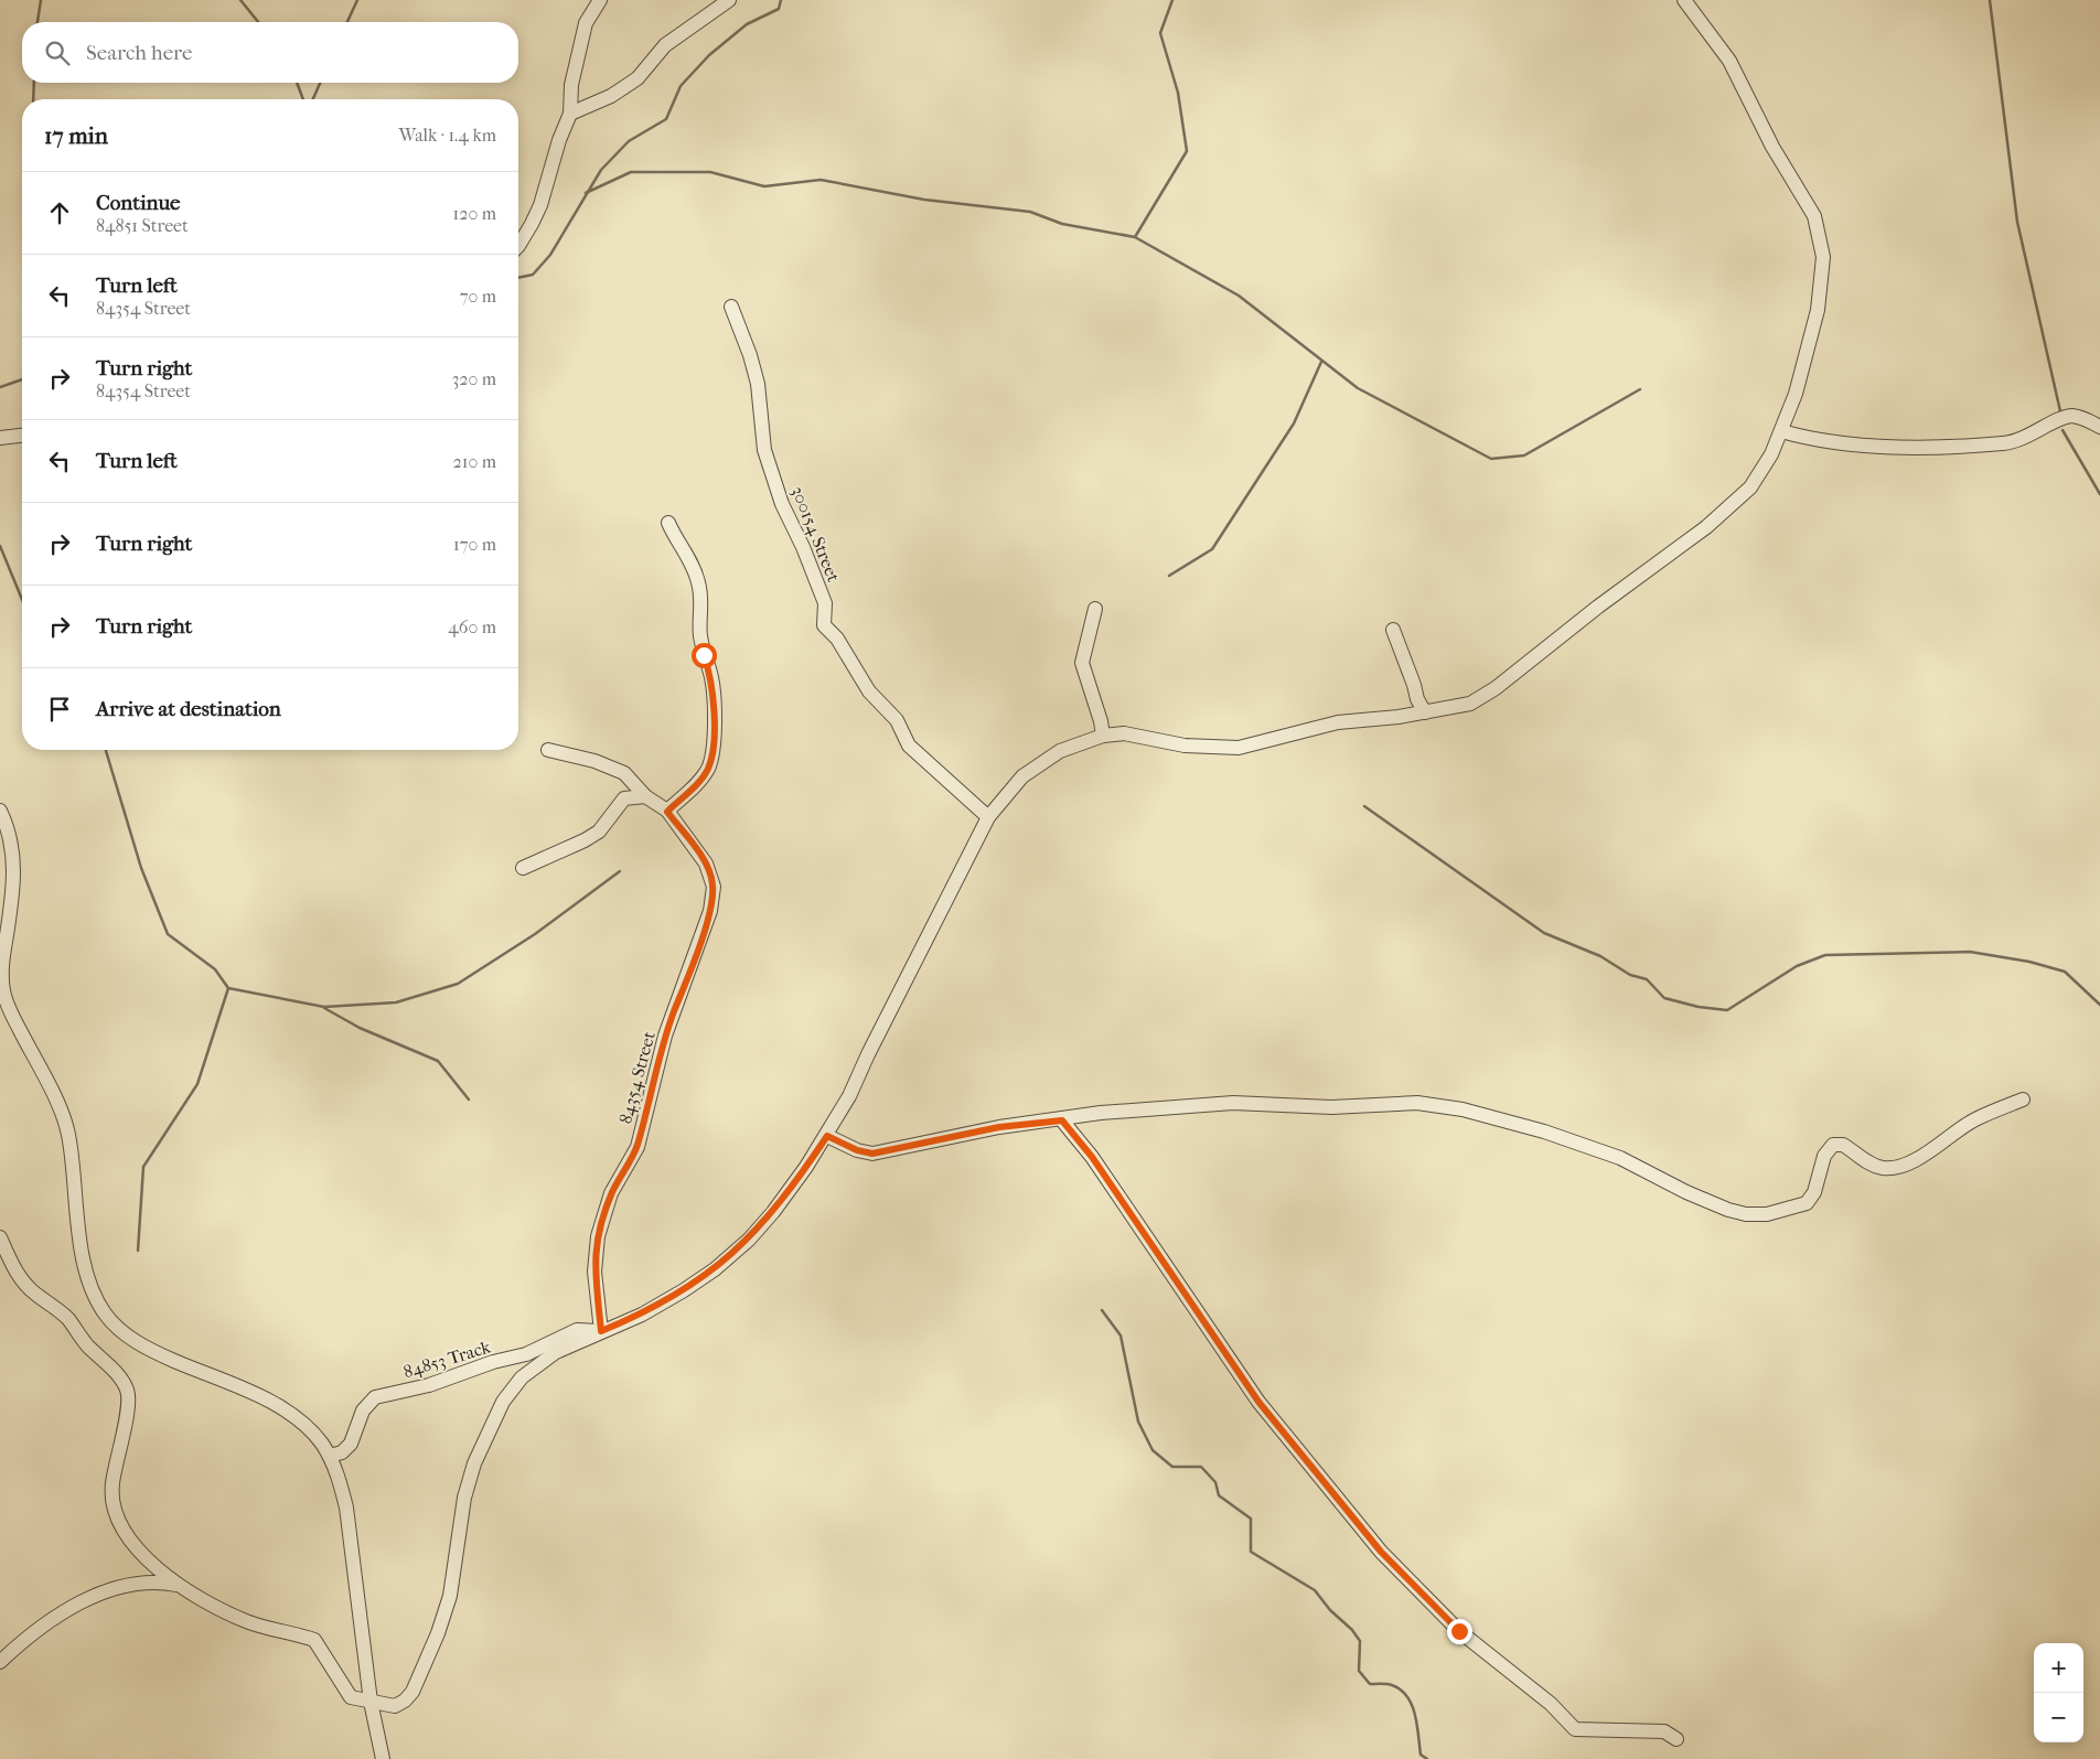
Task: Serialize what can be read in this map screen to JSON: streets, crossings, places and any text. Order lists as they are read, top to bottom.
{
  "streets": {
    "street": ["300154 Street", "84354 Street", "84853 Track"]
  },
  "crossings": [
    ["84354 Street", "84853 Track"]
  ],
  "page": {
    "search": "Search here",
    "heading": ["17 min", "Walk · 1.4 km"],
    "list": [
      ["Continue", "84851 Street", "120 m"],
      ["Turn left", "84354 Street", "70 m"],
      ["Turn right", "84354 Street", "320 m"],
      ["Turn left", "210 m"],
      ["Turn right", "170 m"],
      ["Turn right", "460 m"],
      "Arrive at destination"
    ],
    "map_buttons": ["+", "−"]
  }
}
